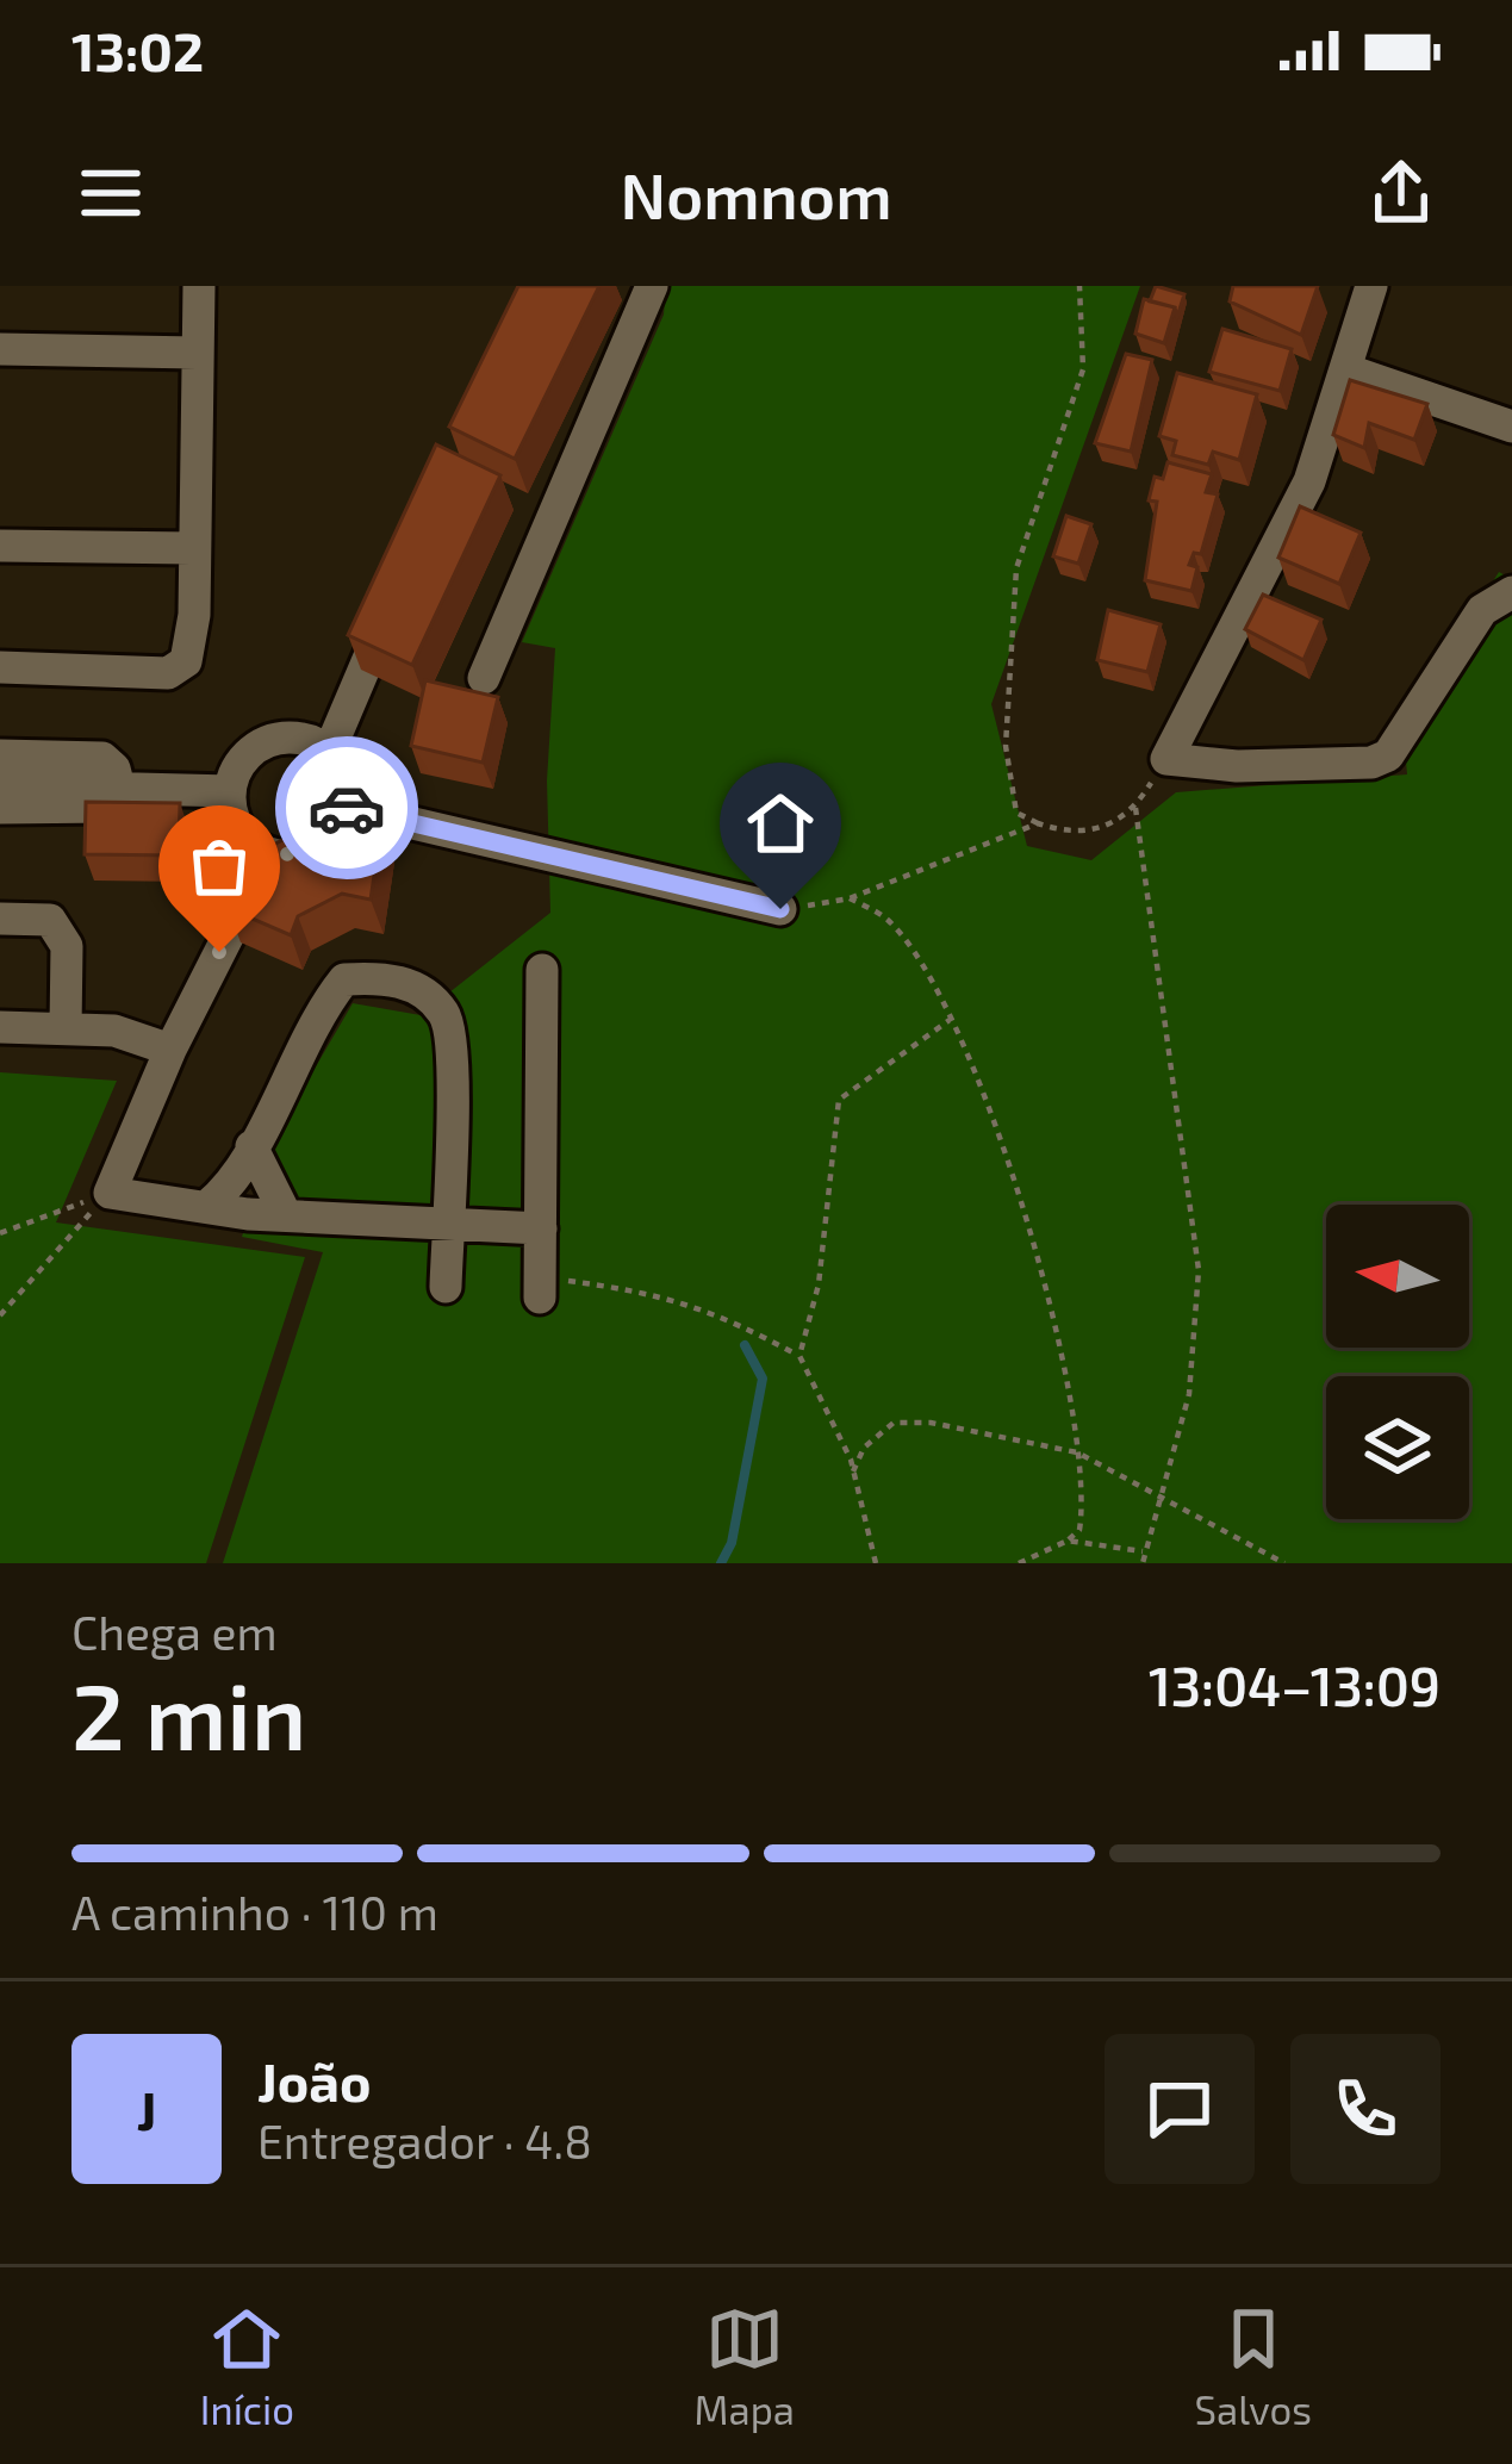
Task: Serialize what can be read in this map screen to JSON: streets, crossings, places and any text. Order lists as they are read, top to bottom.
{
  "north": "left",
  "page": {
    "status": "13:02",
    "header": "Nomnom",
    "heading": ["2 min", "Chega em", "13:04–13:09"],
    "panel": ["João", "Entregador · 4.8"],
    "bar": "A caminho · 110 m",
    "round": "J",
    "tabs": ["Início", "Mapa", "Salvos"]
  }
}
